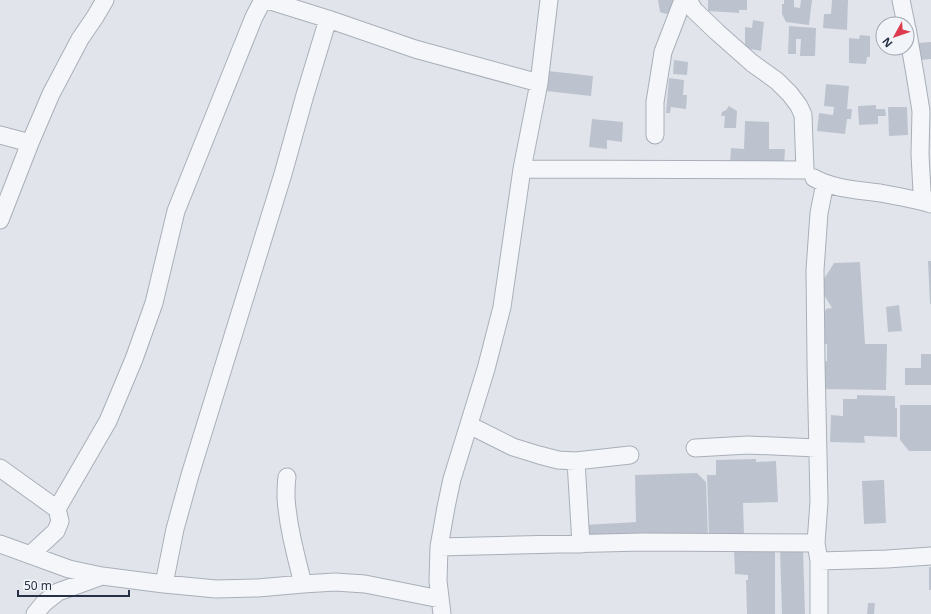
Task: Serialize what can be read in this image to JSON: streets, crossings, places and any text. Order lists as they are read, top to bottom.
{
  "scale_bar": "50 m",
  "north": "bottom left"
}
